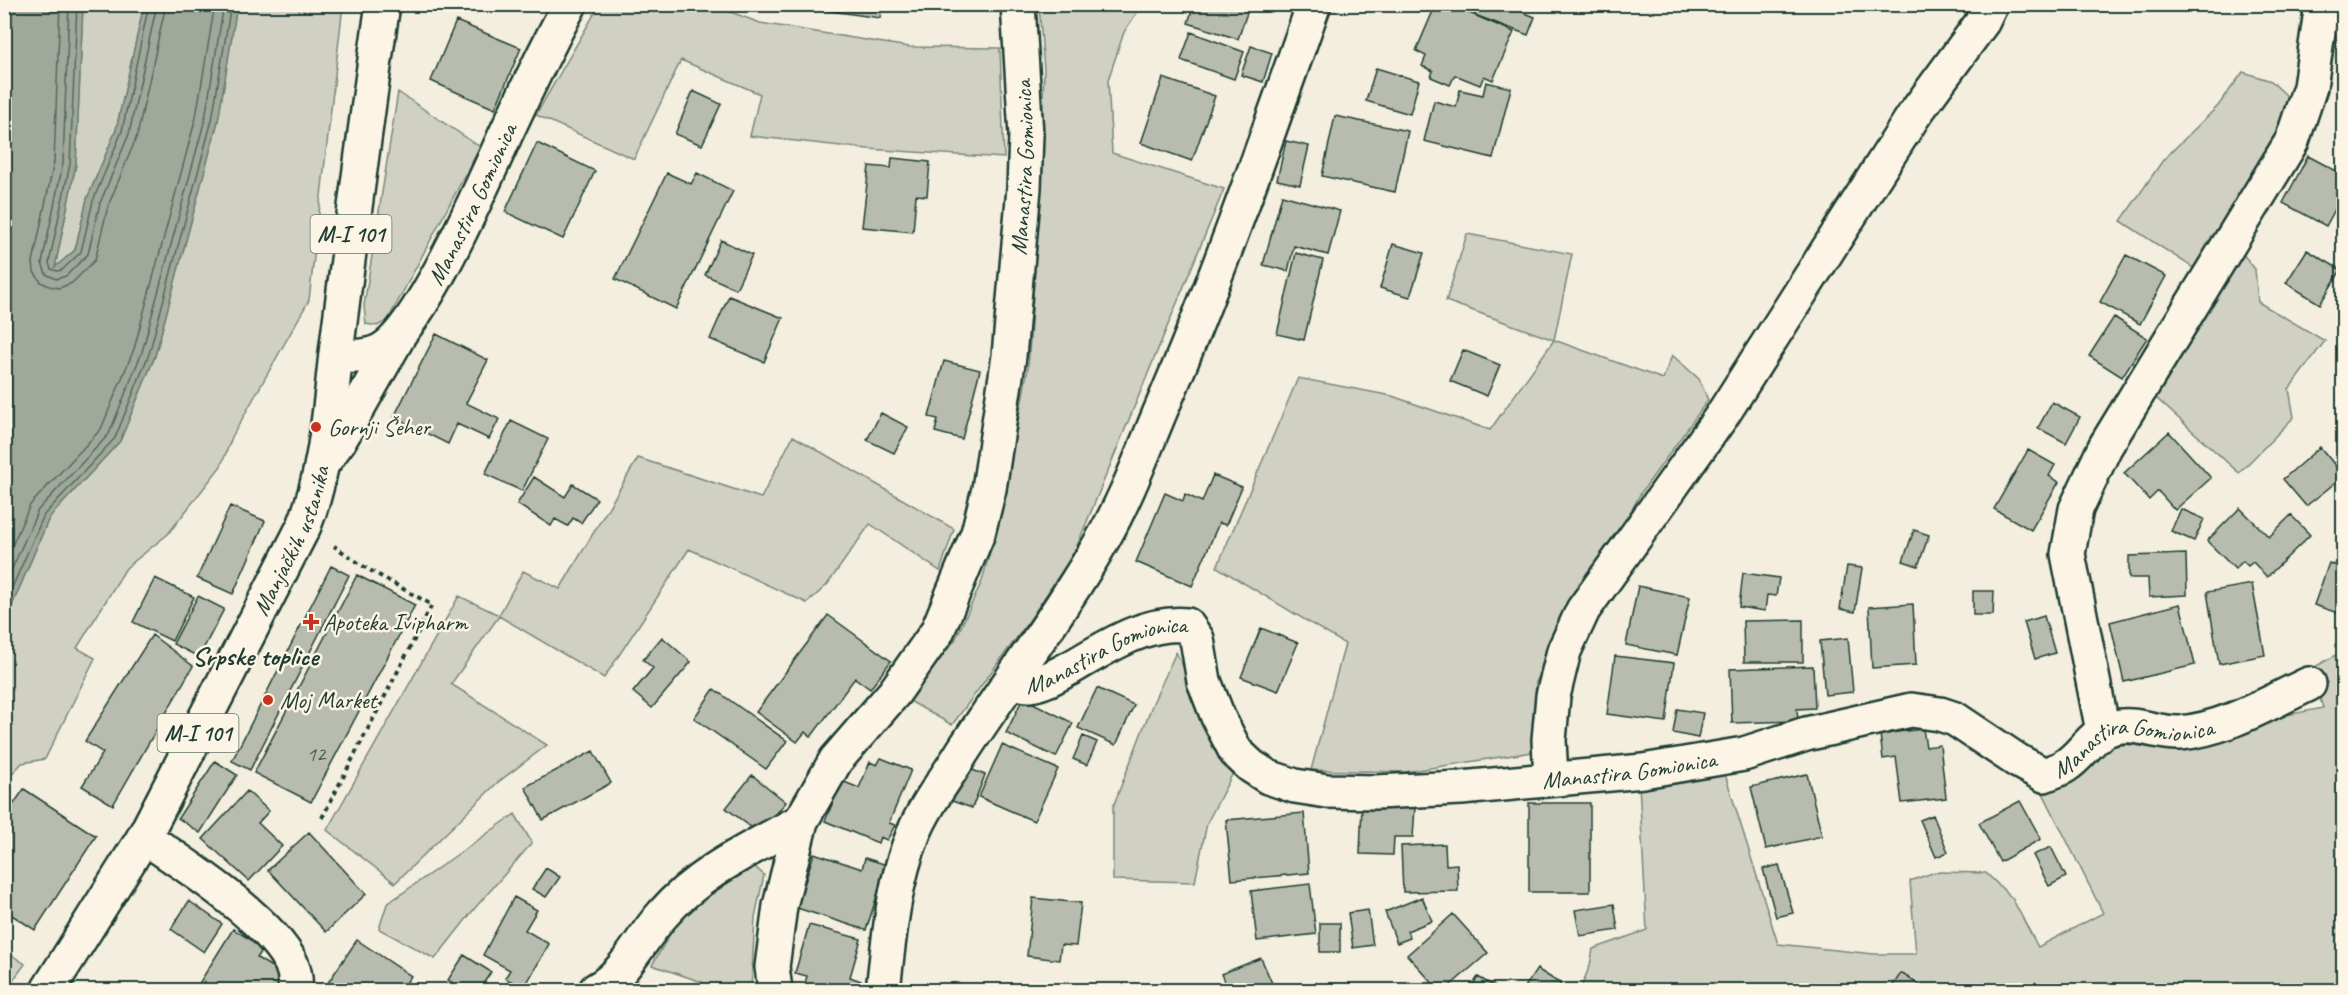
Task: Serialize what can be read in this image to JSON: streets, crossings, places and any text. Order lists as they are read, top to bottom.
{
  "streets": {
    "street": ["Manastira Gomionica", "M-I 101", "Manjačkih ustanika"]
  },
  "crossings": [
    ["Manastira Gomionica", "Manjačkih ustanika"]
  ],
  "districts": ["Srpske toplice"],
  "places": {
    "other": ["Gornji Šeher", "Moj Market"],
    "health": ["Apoteka Ivipharm"]
  },
  "house_numbers": ["12"]
}
